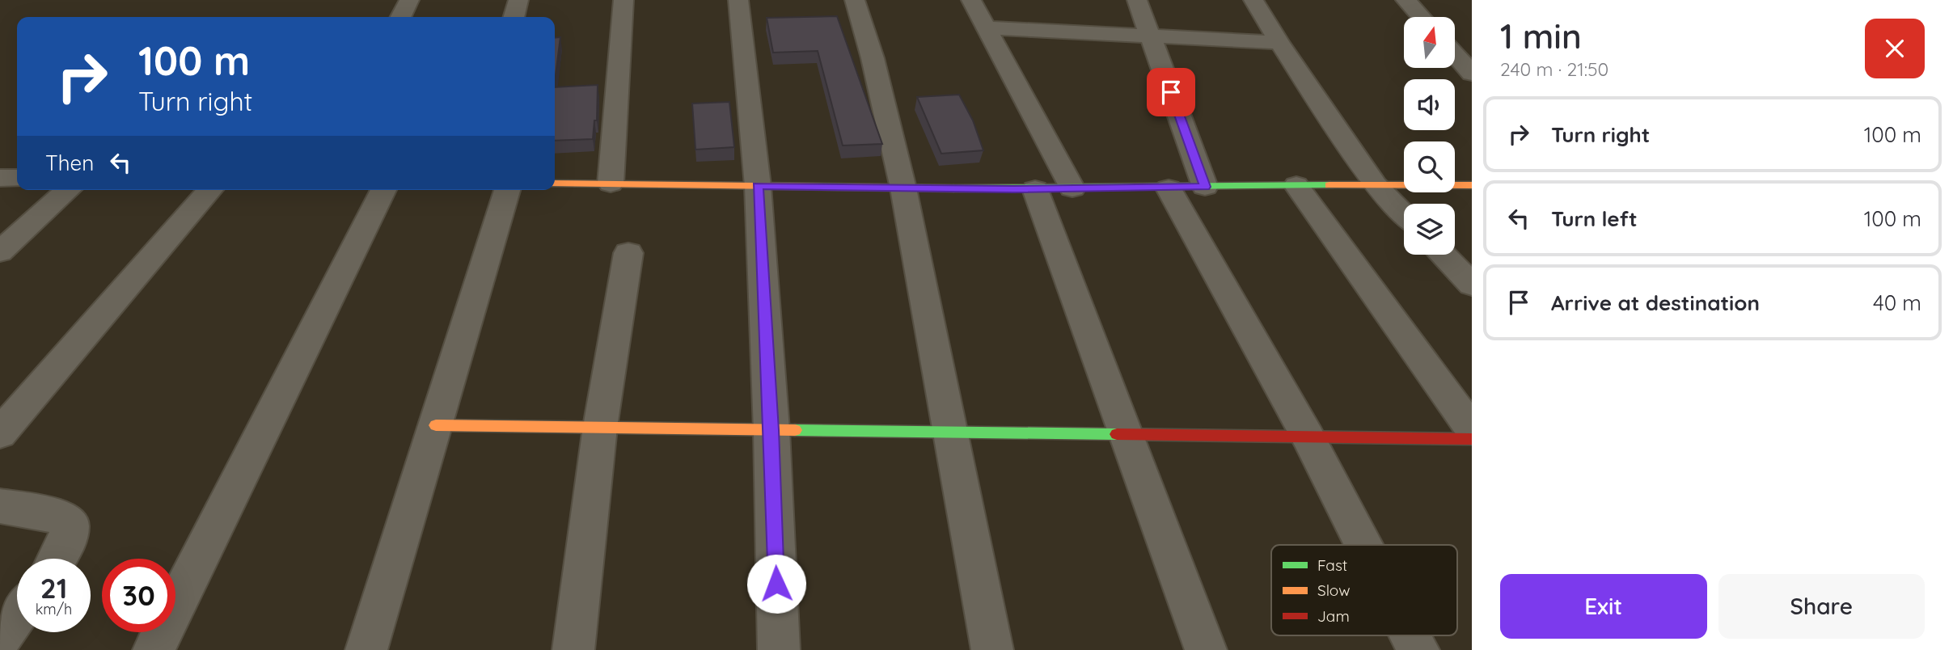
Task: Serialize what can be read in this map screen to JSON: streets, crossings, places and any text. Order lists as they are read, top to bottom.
{
  "legend": ["Fast", "Slow", "Jam"],
  "north": "top",
  "page": {
    "heading": ["1 min", "240 m · 21:50"],
    "turn": ["100 m", "Turn right"],
    "list": [
      {
        "name": "Turn right",
        "value": "100 m"
      },
      {
        "name": "Turn left",
        "value": "100 m"
      },
      {
        "name": "Arrive at destination",
        "value": "40 m"
      }
    ],
    "then": "Then",
    "speed": "21 km/h",
    "limit": "30",
    "buttons": ["Exit", "Share"]
  }
}
